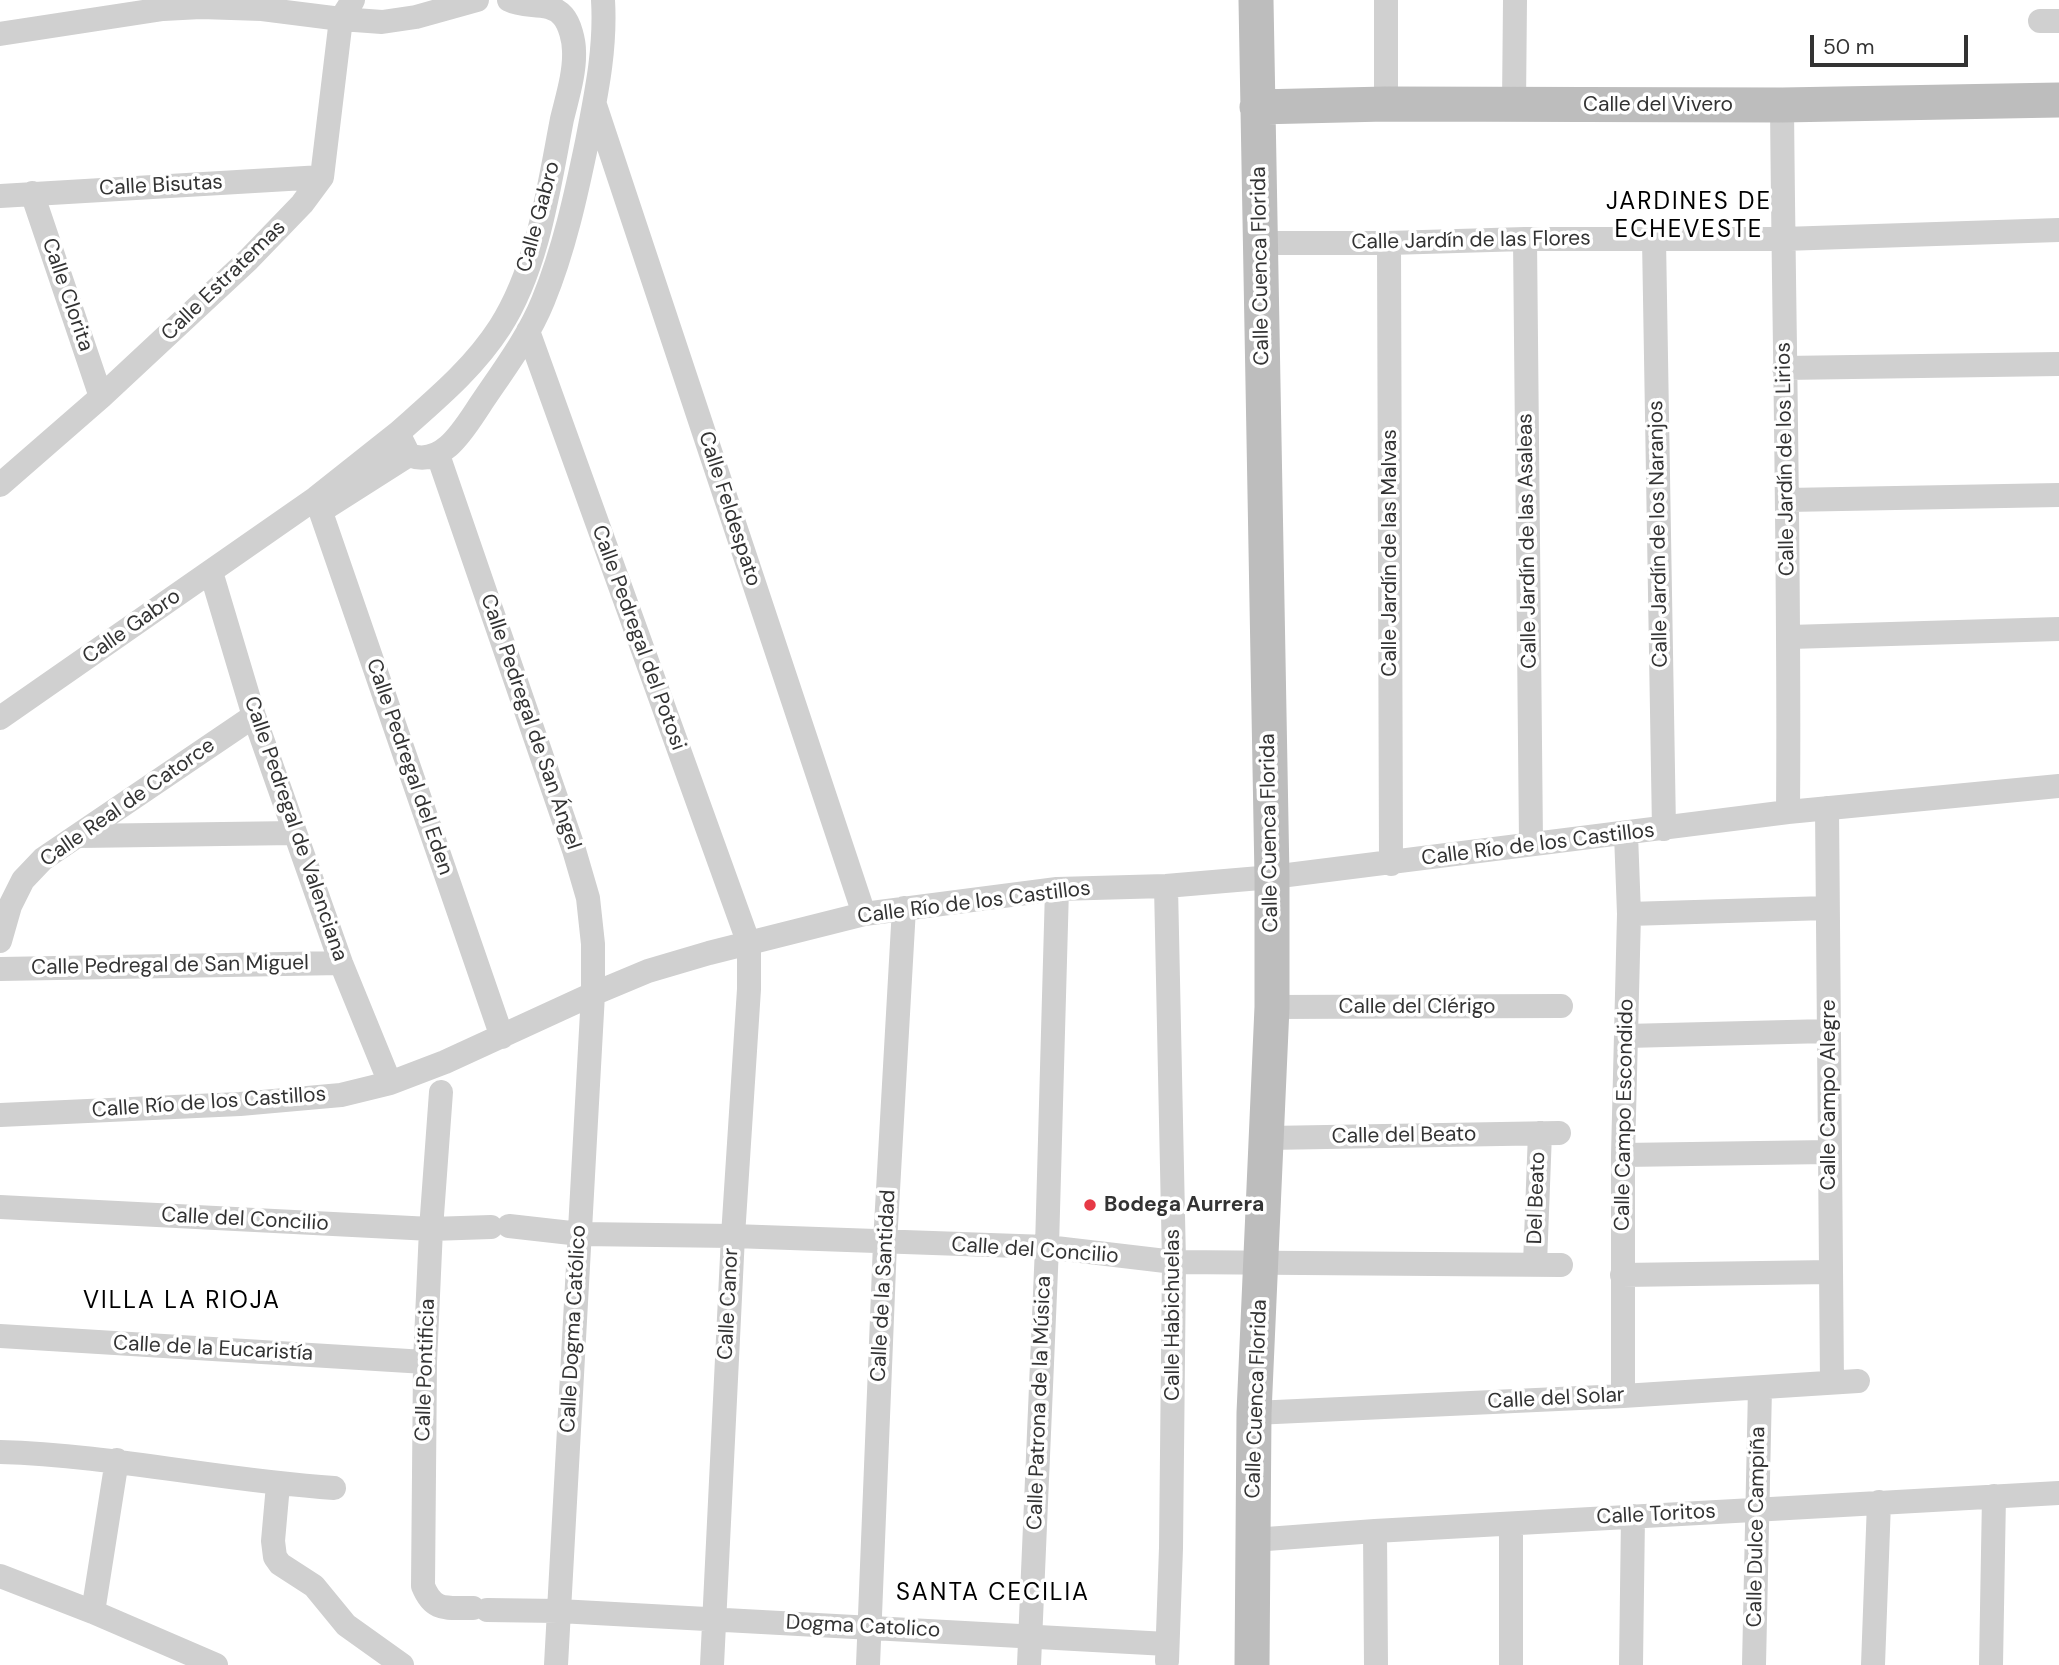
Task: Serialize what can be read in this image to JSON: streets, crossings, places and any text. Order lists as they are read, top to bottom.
{
  "streets": {
    "street": [
      "Calle del Vivero",
      "Calle Bisutas",
      "Calle Gabro",
      "Calle Jardín de las Flores",
      "Calle Cuenca Florida",
      "Calle Estratemas",
      "Calle Clorita",
      "Calle Jardín de los Lirios",
      "Calle Feldespato",
      "Calle Jardín de los Naranjos",
      "Calle Jardín de las Asaleas",
      "Calle Jardín de las Malvas",
      "Calle Pedregal del Potosi",
      "Calle Pedregal de San Ángel",
      "Calle Pedregal del Eden",
      "Calle Real de Catorce",
      "Calle Pedregal de Valenciana",
      "Calle Río de los Castillos",
      "Calle Pedregal de San Miguel",
      "Calle del Clérigo",
      "Calle Campo Alegre",
      "Calle Campo Escondido",
      "Calle del Beato",
      "Del Beato",
      "Calle del Concilio",
      "Calle de la Santidad",
      "Calle Canor",
      "Calle Habichuelas",
      "Calle Dogma Católico",
      "Calle de la Eucaristía",
      "Calle Pontificia",
      "Calle del Solar",
      "Calle Patrona de la Música",
      "Calle Toritos",
      "Calle Dulce Campiña",
      "Dogma Catolico"
    ]
  },
  "crossings": [
    ["Calle del Vivero", "Calle Cuenca Florida"],
    ["Calle del Vivero", "Calle Jardín de los Lirios"],
    ["Calle Bisutas", "Calle Estratemas"],
    ["Calle Bisutas", "Calle Clorita"],
    ["Calle Gabro", "Calle Feldespato"],
    ["Calle Gabro", "Calle Pedregal del Potosi"],
    ["Calle Gabro", "Calle Pedregal de San Ángel"],
    ["Calle Gabro", "Calle Pedregal del Eden"],
    ["Calle Gabro", "Calle Pedregal de Valenciana"],
    ["Calle Jardín de las Flores", "Calle Cuenca Florida"],
    ["Calle Jardín de las Flores", "Calle Jardín de los Lirios"],
    ["Calle Jardín de las Flores", "Calle Jardín de los Naranjos"],
    ["Calle Jardín de las Flores", "Calle Jardín de las Asaleas"],
    ["Calle Jardín de las Flores", "Calle Jardín de las Malvas"],
    ["Calle Cuenca Florida", "Calle Río de los Castillos"],
    ["Calle Cuenca Florida", "Calle del Clérigo"],
    ["Calle Cuenca Florida", "Calle del Beato"],
    ["Calle Cuenca Florida", "Calle del Concilio"],
    ["Calle Cuenca Florida", "Calle del Solar"],
    ["Calle Cuenca Florida", "Calle Toritos"],
    ["Calle Estratemas", "Calle Clorita"],
    ["Calle Jardín de los Lirios", "Calle Río de los Castillos"],
    ["Calle Feldespato", "Calle Río de los Castillos"],
    ["Calle Jardín de los Naranjos", "Calle Río de los Castillos"],
    ["Calle Jardín de las Asaleas", "Calle Río de los Castillos"],
    ["Calle Jardín de las Malvas", "Calle Río de los Castillos"],
    ["Calle Pedregal del Potosi", "Calle Río de los Castillos"],
    ["Calle Pedregal del Potosi", "Calle Canor"],
    ["Calle Pedregal de San Ángel", "Calle Río de los Castillos"],
    ["Calle Pedregal de San Ángel", "Calle Dogma Católico"],
    ["Calle Pedregal del Eden", "Calle Río de los Castillos"],
    ["Calle Real de Catorce", "Calle Pedregal de Valenciana"],
    ["Calle Pedregal de Valenciana", "Calle Río de los Castillos"],
    ["Calle Pedregal de Valenciana", "Calle Pedregal de San Miguel"],
    ["Calle Río de los Castillos", "Calle Campo Alegre"],
    ["Calle Río de los Castillos", "Calle Campo Escondido"],
    ["Calle Río de los Castillos", "Calle de la Santidad"],
    ["Calle Río de los Castillos", "Calle Canor"],
    ["Calle Río de los Castillos", "Calle Habichuelas"],
    ["Calle Río de los Castillos", "Calle Dogma Católico"],
    ["Calle Río de los Castillos", "Calle Patrona de la Música"],
    ["Calle Campo Alegre", "Calle del Solar"],
    ["Calle Campo Escondido", "Calle del Solar"],
    ["Calle del Beato", "Del Beato"],
    ["Del Beato", "Calle del Concilio"],
    ["Calle del Concilio", "Calle de la Santidad"],
    ["Calle del Concilio", "Calle Canor"],
    ["Calle del Concilio", "Calle Habichuelas"],
    ["Calle del Concilio", "Calle Dogma Católico"],
    ["Calle del Concilio", "Calle Pontificia"],
    ["Calle del Concilio", "Calle Patrona de la Música"],
    ["Calle de la Santidad", "Dogma Catolico"],
    ["Calle Canor", "Dogma Catolico"],
    ["Calle Habichuelas", "Dogma Catolico"],
    ["Calle Dogma Católico", "Calle Pontificia"],
    ["Calle Dogma Católico", "Dogma Catolico"],
    ["Calle de la Eucaristía", "Calle Pontificia"],
    ["Calle Pontificia", "Dogma Catolico"],
    ["Calle del Solar", "Calle Dulce Campiña"],
    ["Calle Patrona de la Música", "Dogma Catolico"],
    ["Calle Toritos", "Calle Dulce Campiña"]
  ],
  "districts": ["JARDINES DE ECHEVESTE", "VILLA LA RIOJA", "SANTA CECILIA"],
  "places": ["Bodega Aurrera"],
  "scale_bar": "50 m"
}
